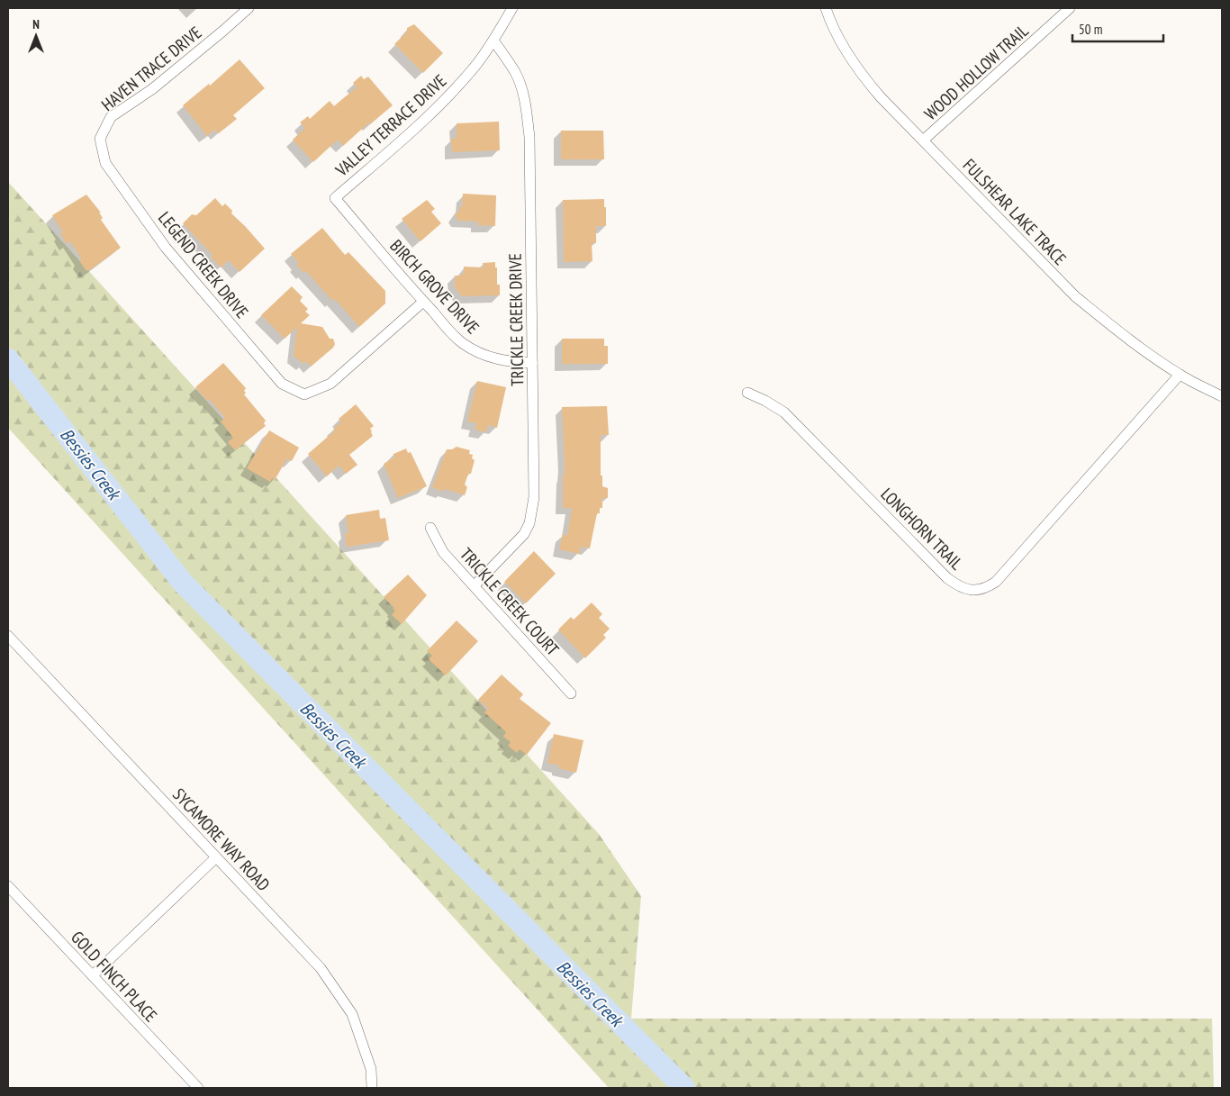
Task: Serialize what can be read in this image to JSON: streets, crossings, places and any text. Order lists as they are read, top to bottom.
{
  "streets": {
    "street": [
      "HAVEN TRACE DRIVE",
      "WOOD HOLLOW TRAIL",
      "VALLEY TERRACE DRIVE",
      "FULSHEAR LAKE TRACE",
      "LEGEND CREEK DRIVE",
      "BIRCH GROVE DRIVE",
      "TRICKLE CREEK DRIVE",
      "LONGHORN TRAIL",
      "TRICKLE CREEK COURT",
      "SYCAMORE WAY ROAD",
      "GOLD FINCH PLACE"
    ]
  },
  "crossings": [
    ["HAVEN TRACE DRIVE", "LEGEND CREEK DRIVE"],
    ["WOOD HOLLOW TRAIL", "FULSHEAR LAKE TRACE"],
    ["VALLEY TERRACE DRIVE", "BIRCH GROVE DRIVE"],
    ["VALLEY TERRACE DRIVE", "TRICKLE CREEK DRIVE"],
    ["FULSHEAR LAKE TRACE", "LONGHORN TRAIL"],
    ["LEGEND CREEK DRIVE", "BIRCH GROVE DRIVE"],
    ["BIRCH GROVE DRIVE", "TRICKLE CREEK DRIVE"],
    ["TRICKLE CREEK DRIVE", "TRICKLE CREEK COURT"]
  ],
  "water": ["Bessies Creek"],
  "scale_bar": "50 m",
  "north": "top"
}
